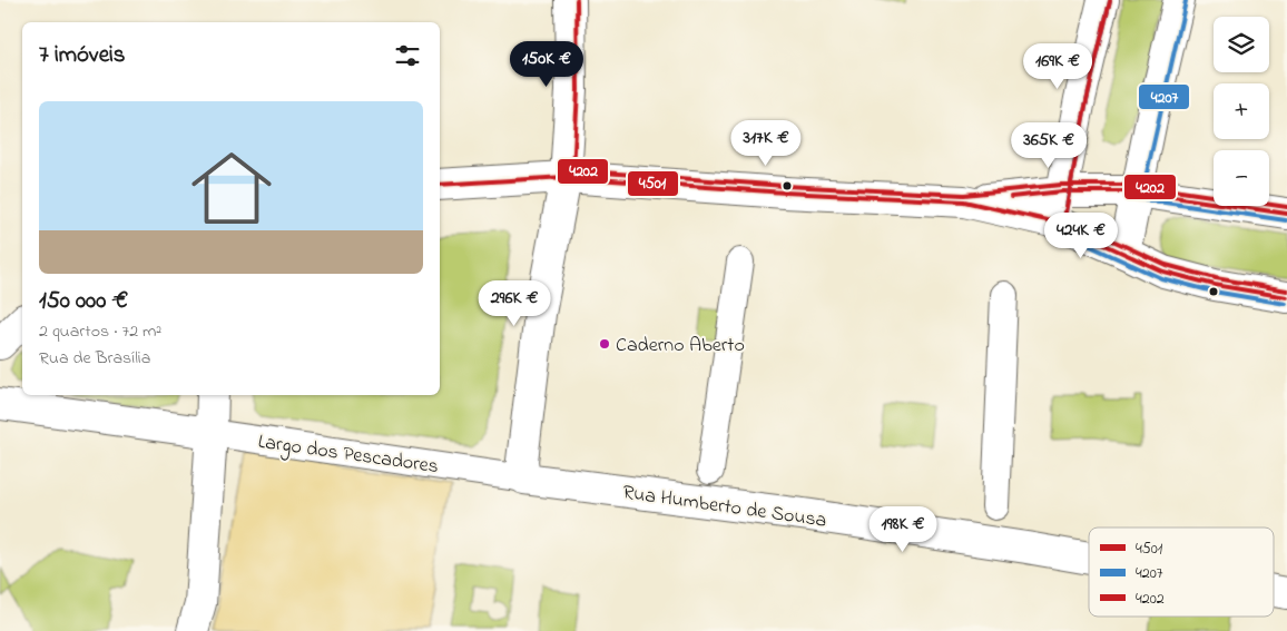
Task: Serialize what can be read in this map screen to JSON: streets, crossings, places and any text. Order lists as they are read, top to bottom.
{
  "streets": {
    "street": ["Largo dos Pescadores", "Rua Humberto de Sousa"]
  },
  "crossings": [
    ["Largo dos Pescadores", "Rua Humberto de Sousa"]
  ],
  "places": ["Caderno Aberto"],
  "lines": ["transit line 4202", "transit line 4207", "transit line 4501"],
  "legend": ["4501", "4207", "4202"],
  "page": {
    "map_buttons": ["+", "−"],
    "heading": "7 imóveis",
    "price": [
      "150K €",
      "169K €",
      "317K €",
      "365K €",
      "424K €",
      "296K €",
      "198K €"
    ],
    "list": [
      {
        "name": "150 000 €",
        "note": "2 quartos · 72 m² · Rua de Brasília"
      }
    ]
  }
}
